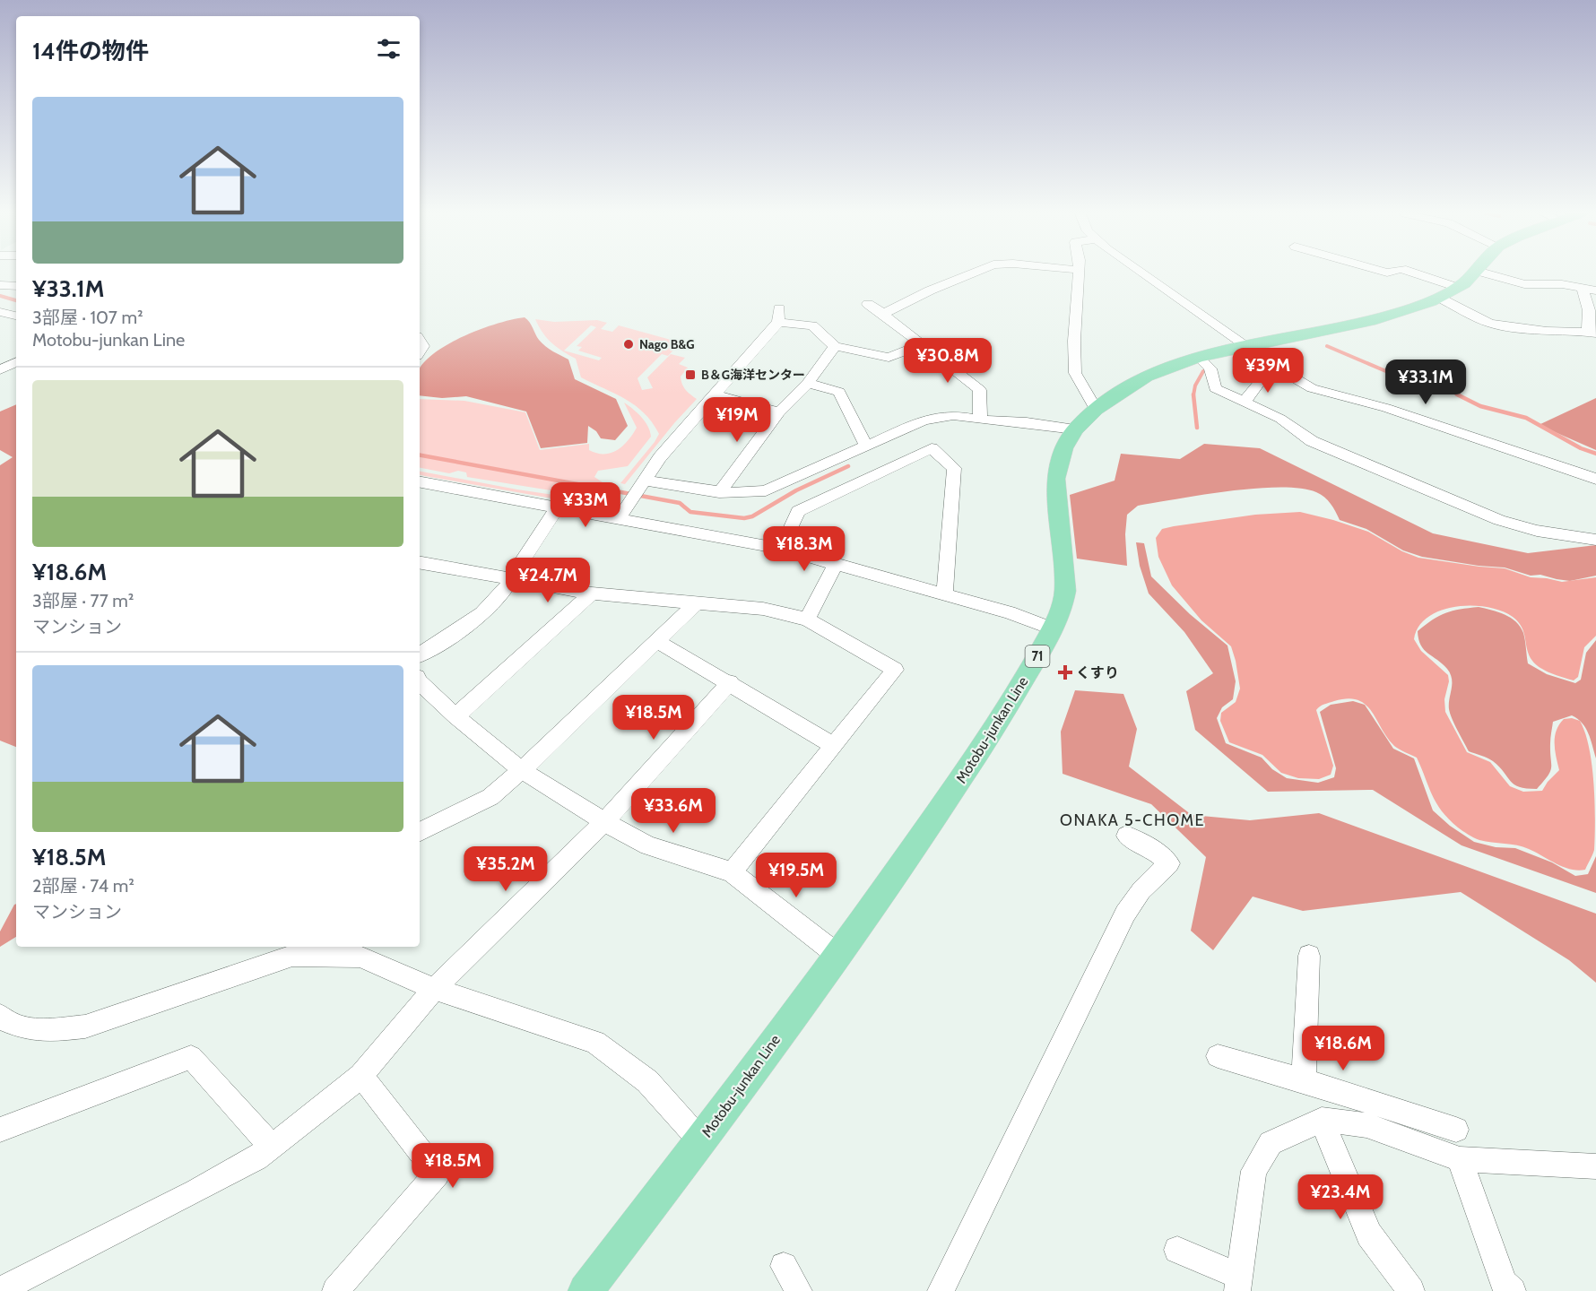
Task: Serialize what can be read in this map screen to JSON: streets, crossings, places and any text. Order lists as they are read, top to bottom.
{
  "streets": {
    "main road": ["71", "Motobu-junkan Line"]
  },
  "districts": ["ONAKA 5-CHOME"],
  "places": {
    "other": ["Nago B&G"],
    "transit": ["B＆G海洋センター"],
    "health": ["くすり"]
  },
  "page": {
    "heading": "14件の物件",
    "list": [
      {
        "name": "¥33.1M",
        "note": "3部屋 · 107 m² · Motobu-junkan Line"
      },
      {
        "name": "¥18.6M",
        "note": "3部屋 · 77 m² · マンション"
      },
      {
        "name": "¥18.5M",
        "note": "2部屋 · 74 m² · マンション"
      }
    ],
    "price": [
      "¥30.8M",
      "¥39M",
      "¥33.1M",
      "¥19M",
      "¥33M",
      "¥18.3M",
      "¥24.7M",
      "¥18.5M",
      "¥33.6M",
      "¥35.2M",
      "¥19.5M",
      "¥18.6M",
      "¥18.5M",
      "¥23.4M"
    ]
  }
}
